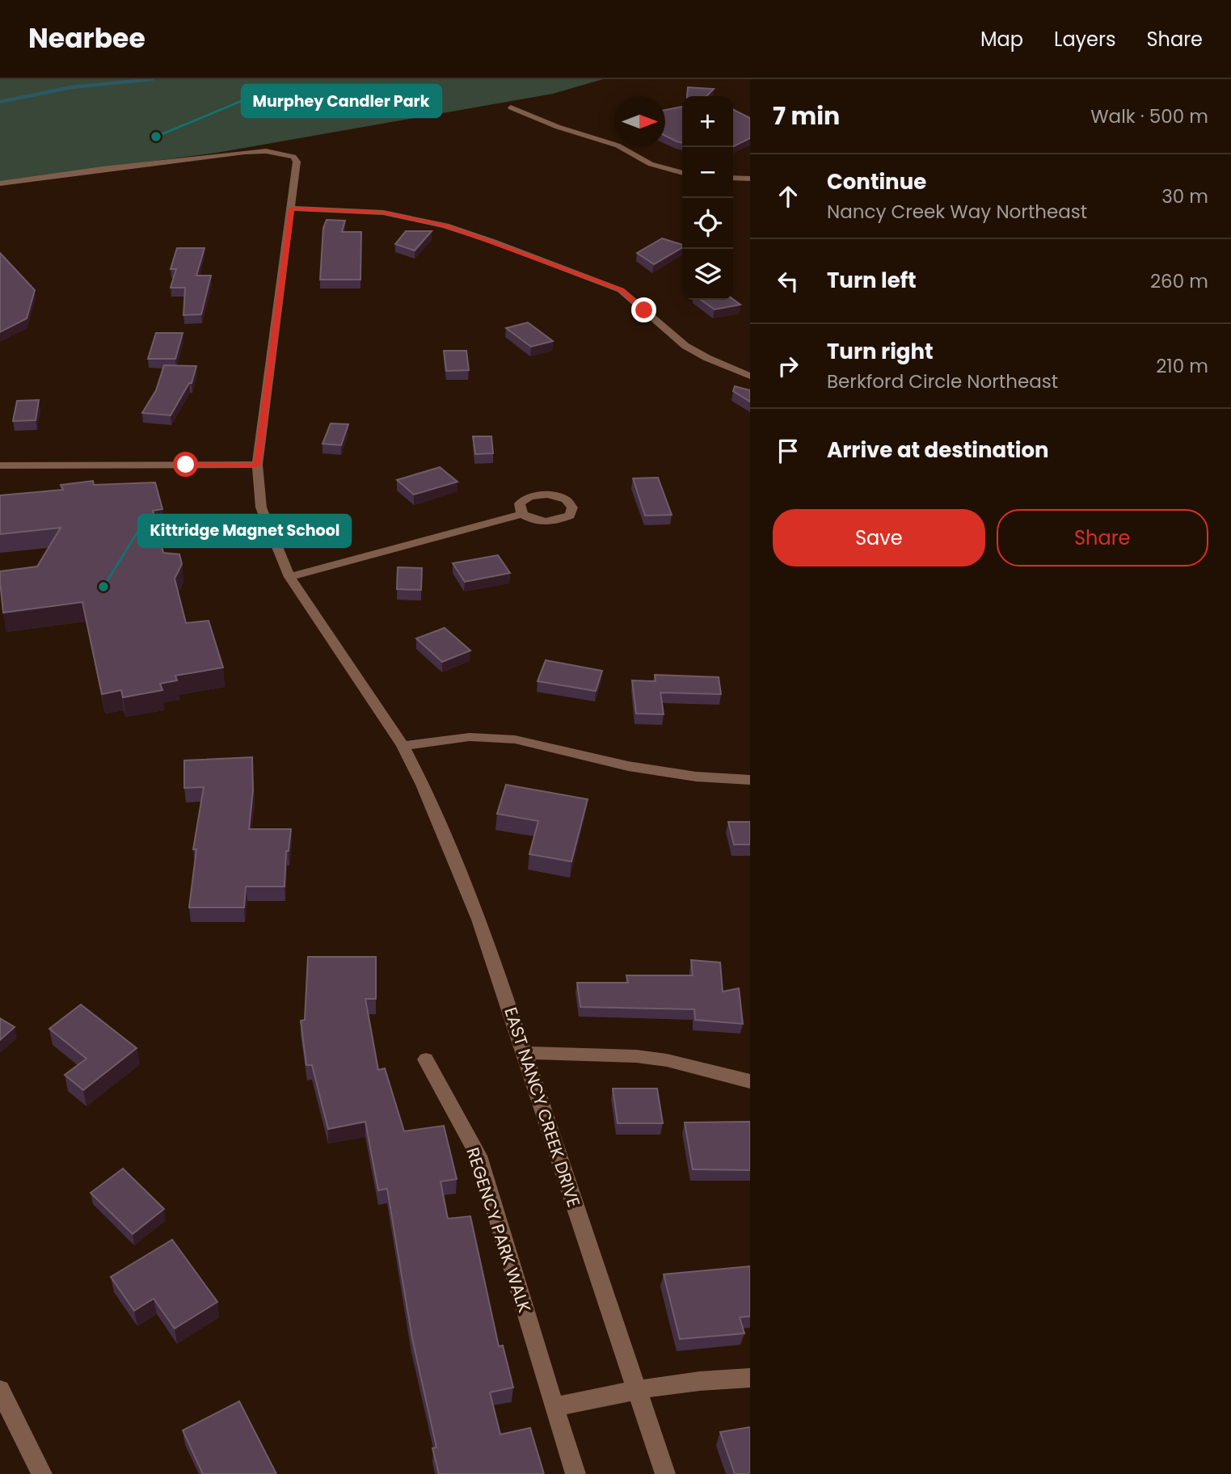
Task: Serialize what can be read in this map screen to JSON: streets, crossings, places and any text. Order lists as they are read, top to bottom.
{
  "streets": {
    "street": ["EAST NANCY CREEK DRIVE", "REGENCY PARK WALK"]
  },
  "places": ["Murphey Candler Park", "Kittridge Magnet School"],
  "north": "right",
  "page": {
    "header": "Nearbee",
    "nav": ["Map", "Layers", "Share"],
    "heading": ["7 min", "Walk · 500 m"],
    "map_buttons": ["+", "−"],
    "list": [
      ["Continue", "Nancy Creek Way Northeast", "30 m"],
      ["Turn left", "260 m"],
      ["Turn right", "Berkford Circle Northeast", "210 m"],
      "Arrive at destination"
    ],
    "buttons": ["Save", "Share"]
  }
}
